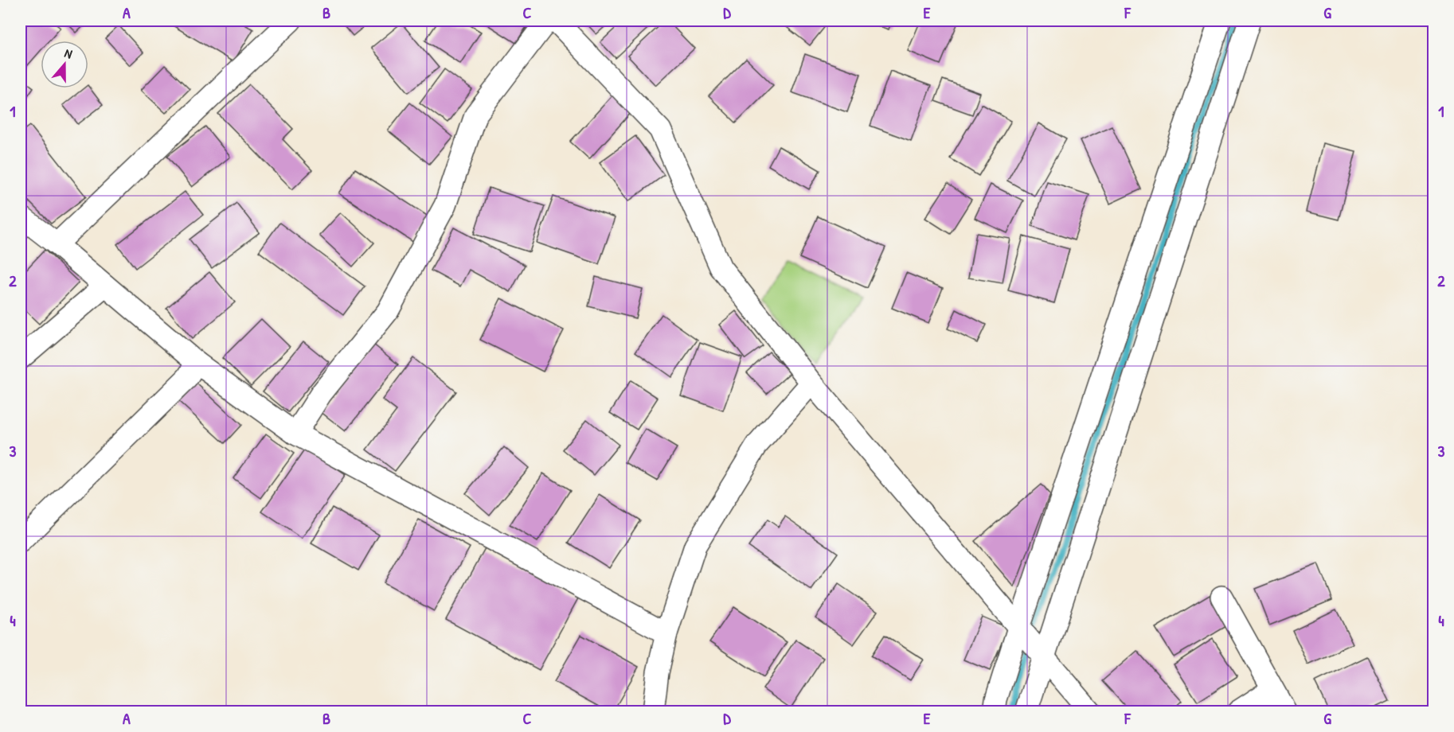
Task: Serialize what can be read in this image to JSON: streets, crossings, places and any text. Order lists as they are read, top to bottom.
{
  "north": "top",
  "grid": {
    "columns": [
      "A",
      "B",
      "C",
      "D",
      "E",
      "F",
      "G"
    ],
    "rows": [
      "1",
      "2",
      "3",
      "4"
    ]
  }
}
